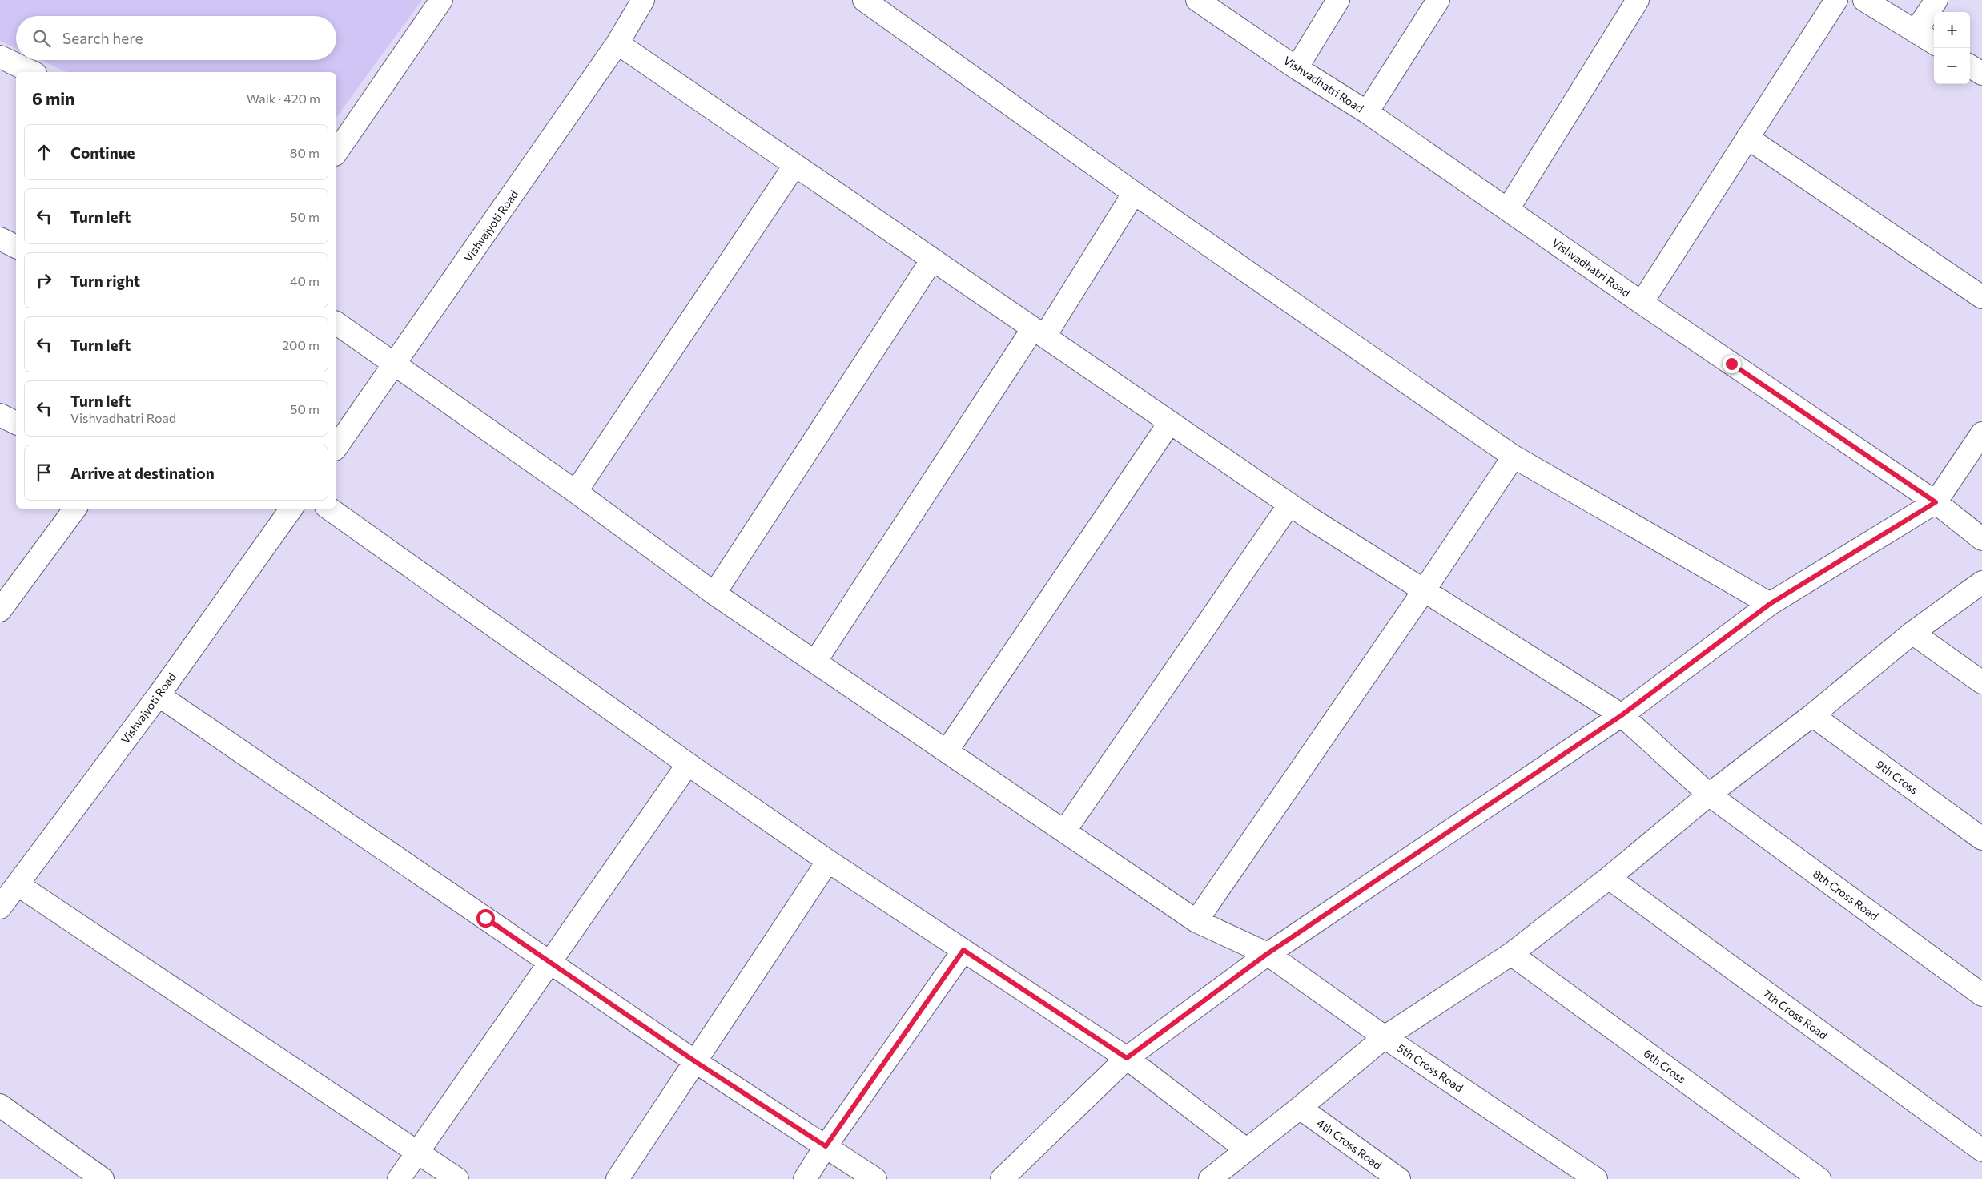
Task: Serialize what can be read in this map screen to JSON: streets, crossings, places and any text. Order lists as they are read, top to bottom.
{
  "streets": {
    "street": [
      "Vishvadhatri Road",
      "Vishvajyoti Road",
      "9th Cross",
      "8th Cross Road",
      "7th Cross Road",
      "6th Cross",
      "5th Cross Road",
      "4th Cross Road"
    ]
  },
  "crossings": [
    ["Vishvajyoti Road", "8th Cross Road"],
    ["Vishvajyoti Road", "5th Cross Road"]
  ],
  "page": {
    "map_buttons": ["+", "−"],
    "search": "Search here",
    "heading": ["6 min", "Walk · 420 m"],
    "list": [
      ["Continue", "80 m"],
      ["Turn left", "50 m"],
      ["Turn right", "40 m"],
      ["Turn left", "200 m"],
      ["Turn left", "Vishvadhatri Road", "50 m"],
      "Arrive at destination"
    ]
  }
}
